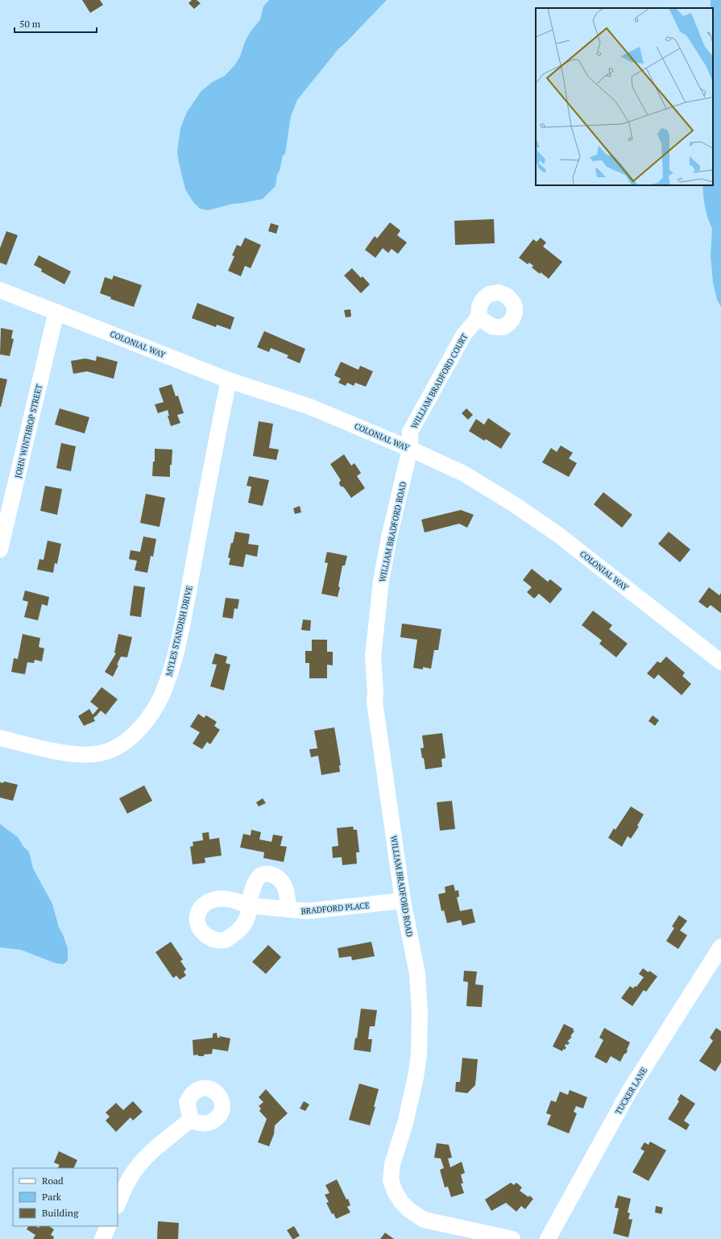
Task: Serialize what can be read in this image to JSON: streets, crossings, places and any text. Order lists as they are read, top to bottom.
{
  "streets": {
    "street": [
      "COLONIAL WAY",
      "WILLIAM BRADFORD COURT",
      "JOHN WINTHROP STREET",
      "WILLIAM BRADFORD ROAD",
      "MYLES STANDISH DRIVE",
      "BRADFORD PLACE",
      "TUCKER LANE"
    ]
  },
  "crossings": [
    ["COLONIAL WAY", "WILLIAM BRADFORD COURT"],
    ["COLONIAL WAY", "JOHN WINTHROP STREET"],
    ["COLONIAL WAY", "WILLIAM BRADFORD ROAD"],
    ["COLONIAL WAY", "MYLES STANDISH DRIVE"],
    ["WILLIAM BRADFORD COURT", "WILLIAM BRADFORD ROAD"],
    ["WILLIAM BRADFORD ROAD", "BRADFORD PLACE"]
  ],
  "legend": ["Road", "Park", "Building"],
  "scale_bar": "50 m"
}
